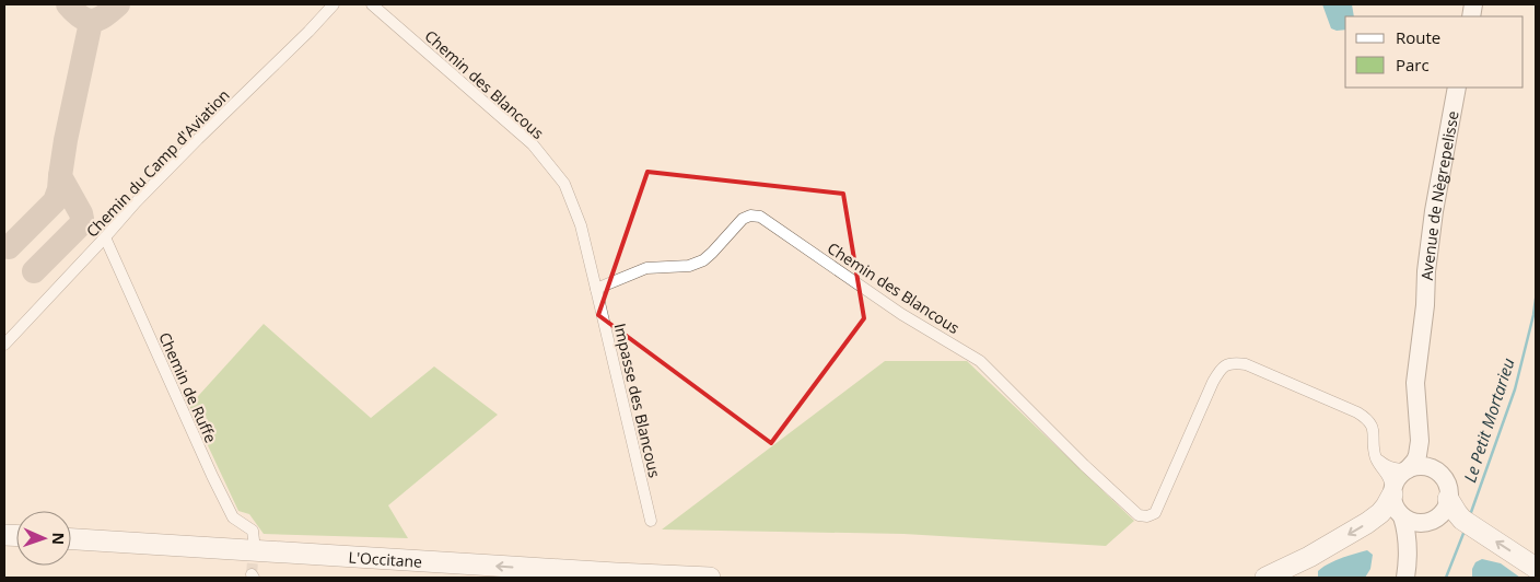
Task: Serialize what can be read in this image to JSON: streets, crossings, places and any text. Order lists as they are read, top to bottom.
{
  "streets": {
    "highway": ["L'Occitane"],
    "main road": ["Avenue de Nègrepelisse"],
    "street": [
      "Chemin des Blancous",
      "Chemin du Camp d'Aviation",
      "Chemin de Ruffe",
      "Impasse des Blancous"
    ]
  },
  "crossings": [
    ["Chemin des Blancous", "Avenue de Nègrepelisse"],
    ["Chemin des Blancous", "Impasse des Blancous"],
    ["Chemin du Camp d'Aviation", "Chemin de Ruffe"]
  ],
  "water": ["Le Petit Mortarieu"],
  "legend": ["Route", "Parc"],
  "north": "right"
}
